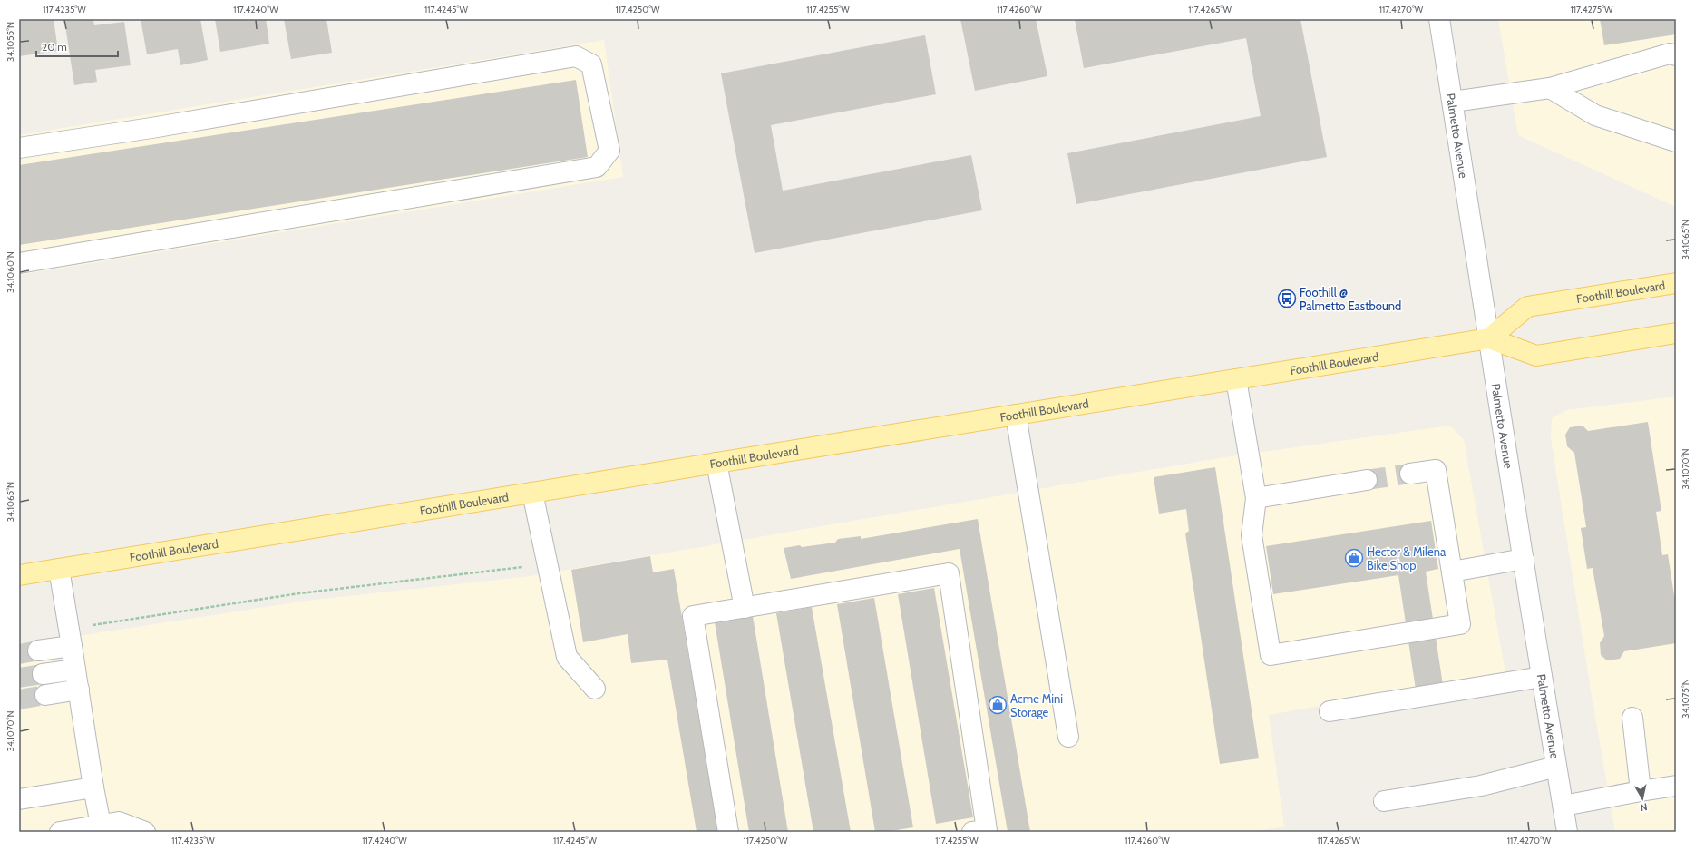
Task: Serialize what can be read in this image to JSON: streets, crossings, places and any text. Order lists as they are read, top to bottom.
{
  "streets": {
    "main road": ["Foothill Boulevard"],
    "street": ["Palmetto Avenue"]
  },
  "crossings": [
    ["Palmetto Avenue", "Foothill Boulevard"]
  ],
  "places": {
    "bus stop": ["Foothill @ Palmetto Eastbound"],
    "shop": ["Hector & Milena Bike Shop", "Acme Mini Storage"]
  },
  "scale_bar": "20 m",
  "north": "bottom",
  "coordinates": [
    "117.4235°W",
    "117.4240°W",
    "117.4245°W",
    "117.4250°W",
    "117.4255°W",
    "117.4260°W",
    "117.4265°W",
    "117.4270°W",
    "117.4275°W",
    "34.1055°N",
    "34.1065°N",
    "34.1060°N",
    "34.1070°N",
    "34.1075°N"
  ]
}
